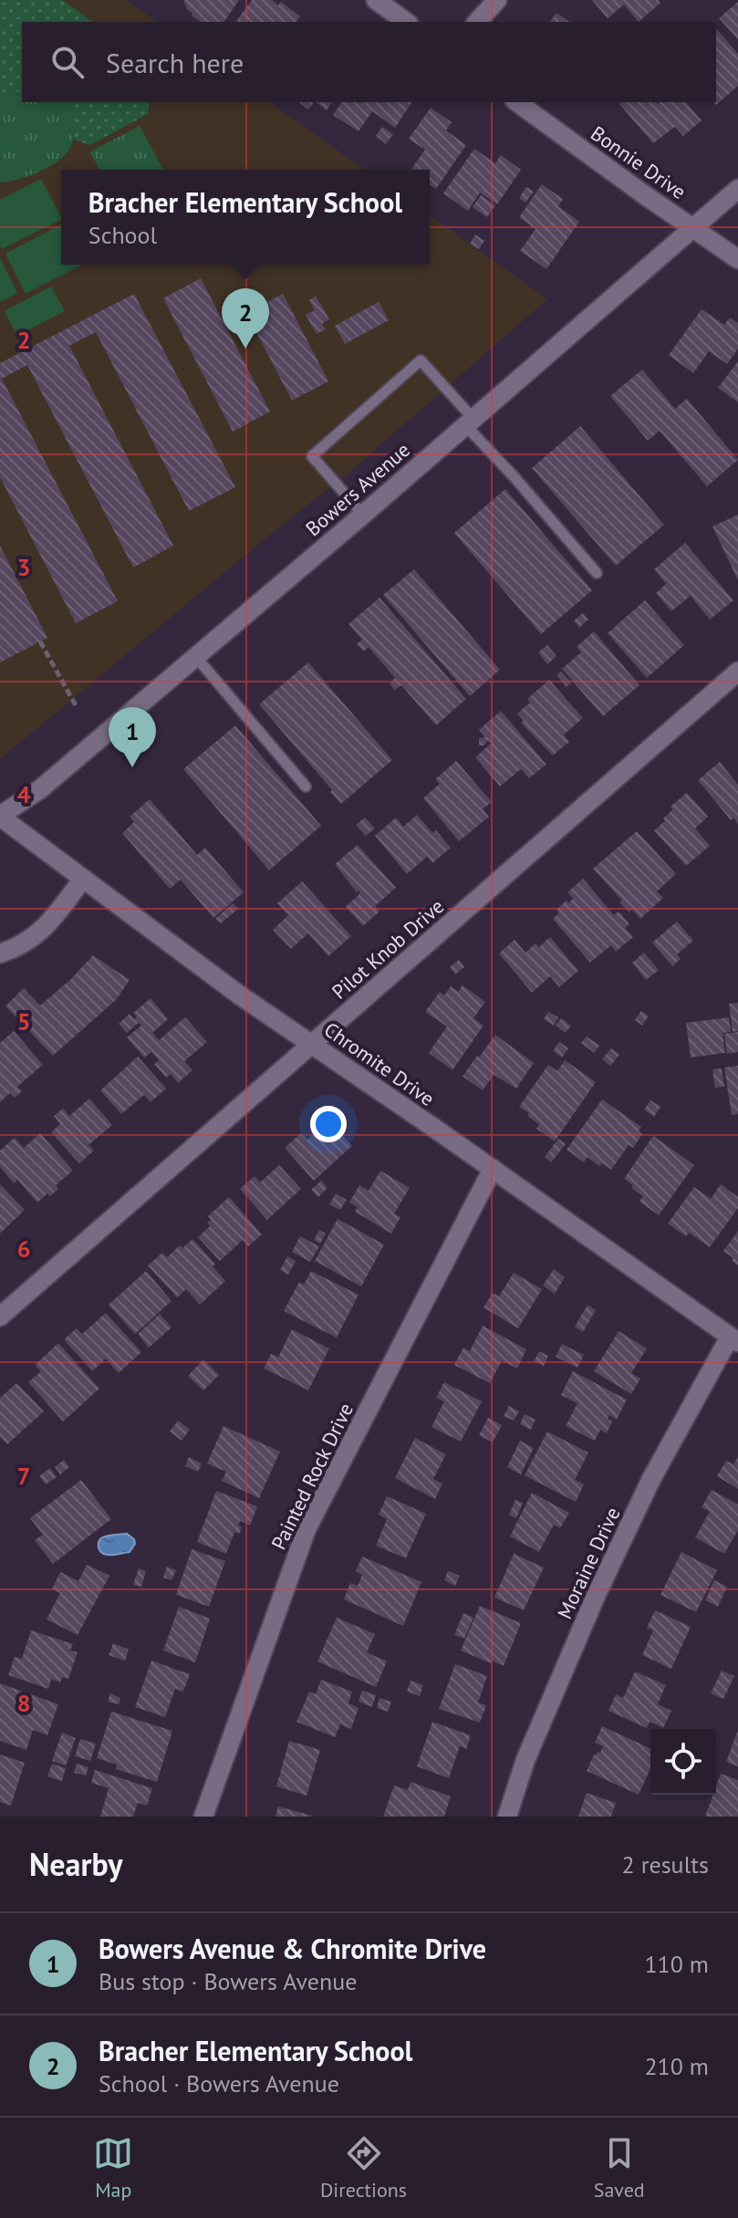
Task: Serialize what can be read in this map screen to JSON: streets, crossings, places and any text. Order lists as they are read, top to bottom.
{
  "streets": {
    "street": [
      "Bonnie Drive",
      "Bowers Avenue",
      "Pilot Knob Drive",
      "Chromite Drive",
      "Painted Rock Drive",
      "Moraine Drive"
    ]
  },
  "crossings": [
    ["Bonnie Drive", "Bowers Avenue"],
    ["Bowers Avenue", "Chromite Drive"],
    ["Pilot Knob Drive", "Chromite Drive"],
    ["Chromite Drive", "Painted Rock Drive"],
    ["Chromite Drive", "Moraine Drive"]
  ],
  "page": {
    "search": "Search here",
    "popup": ["Bracher Elementary School", "School"],
    "pins": ["2", "1"],
    "heading": ["Nearby", "2 results"],
    "list": [
      {
        "mark": "1",
        "name": "Bowers Avenue & Chromite Drive",
        "note": "Bus stop · Bowers Avenue",
        "value": "110 m"
      },
      {
        "mark": "2",
        "name": "Bracher Elementary School",
        "note": "School · Bowers Avenue",
        "value": "210 m"
      }
    ],
    "nav": ["Map", "Directions", "Saved"]
  },
  "grid": {
    "rows": [
      "2",
      "3",
      "4",
      "5",
      "6",
      "7",
      "8"
    ]
  }
}
